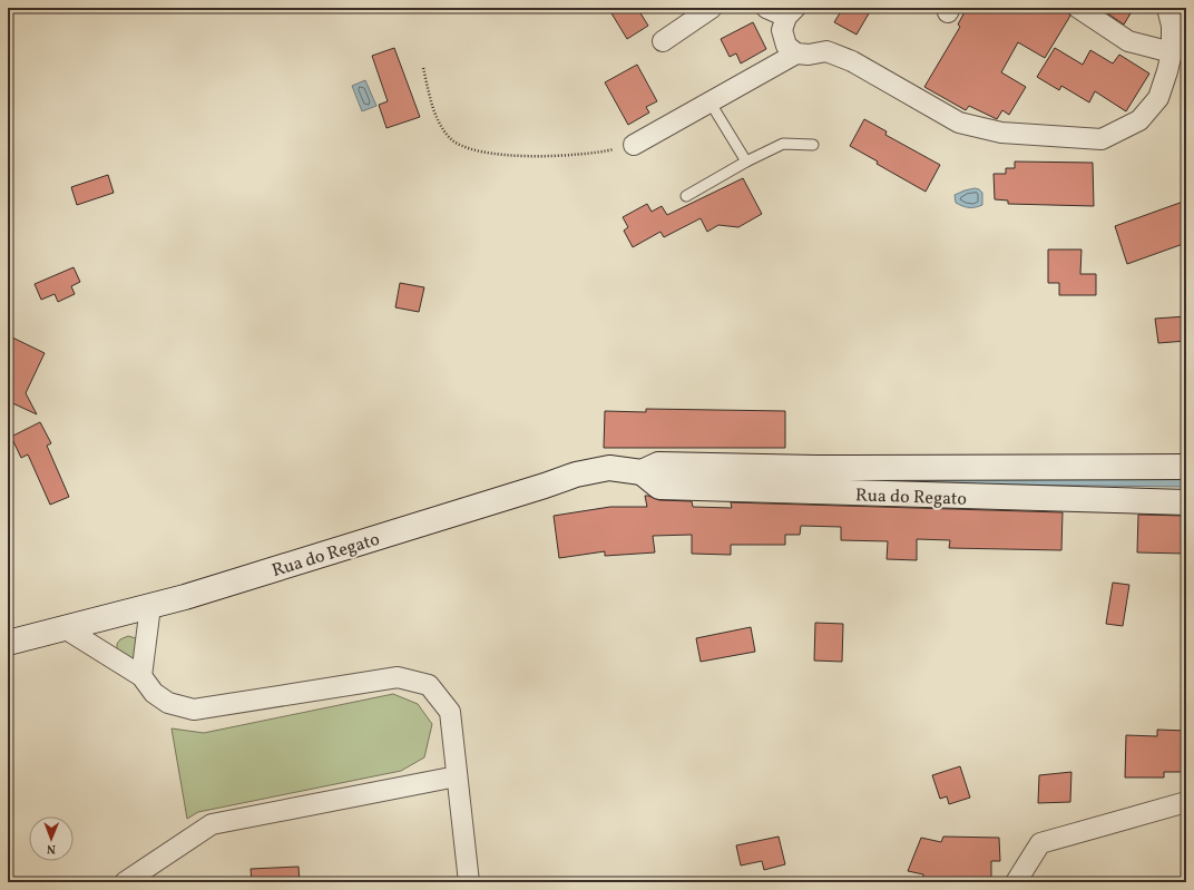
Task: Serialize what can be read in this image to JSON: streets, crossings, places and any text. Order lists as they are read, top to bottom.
{
  "streets": {
    "street": ["Rua do Regato"]
  },
  "north": "bottom"
}
